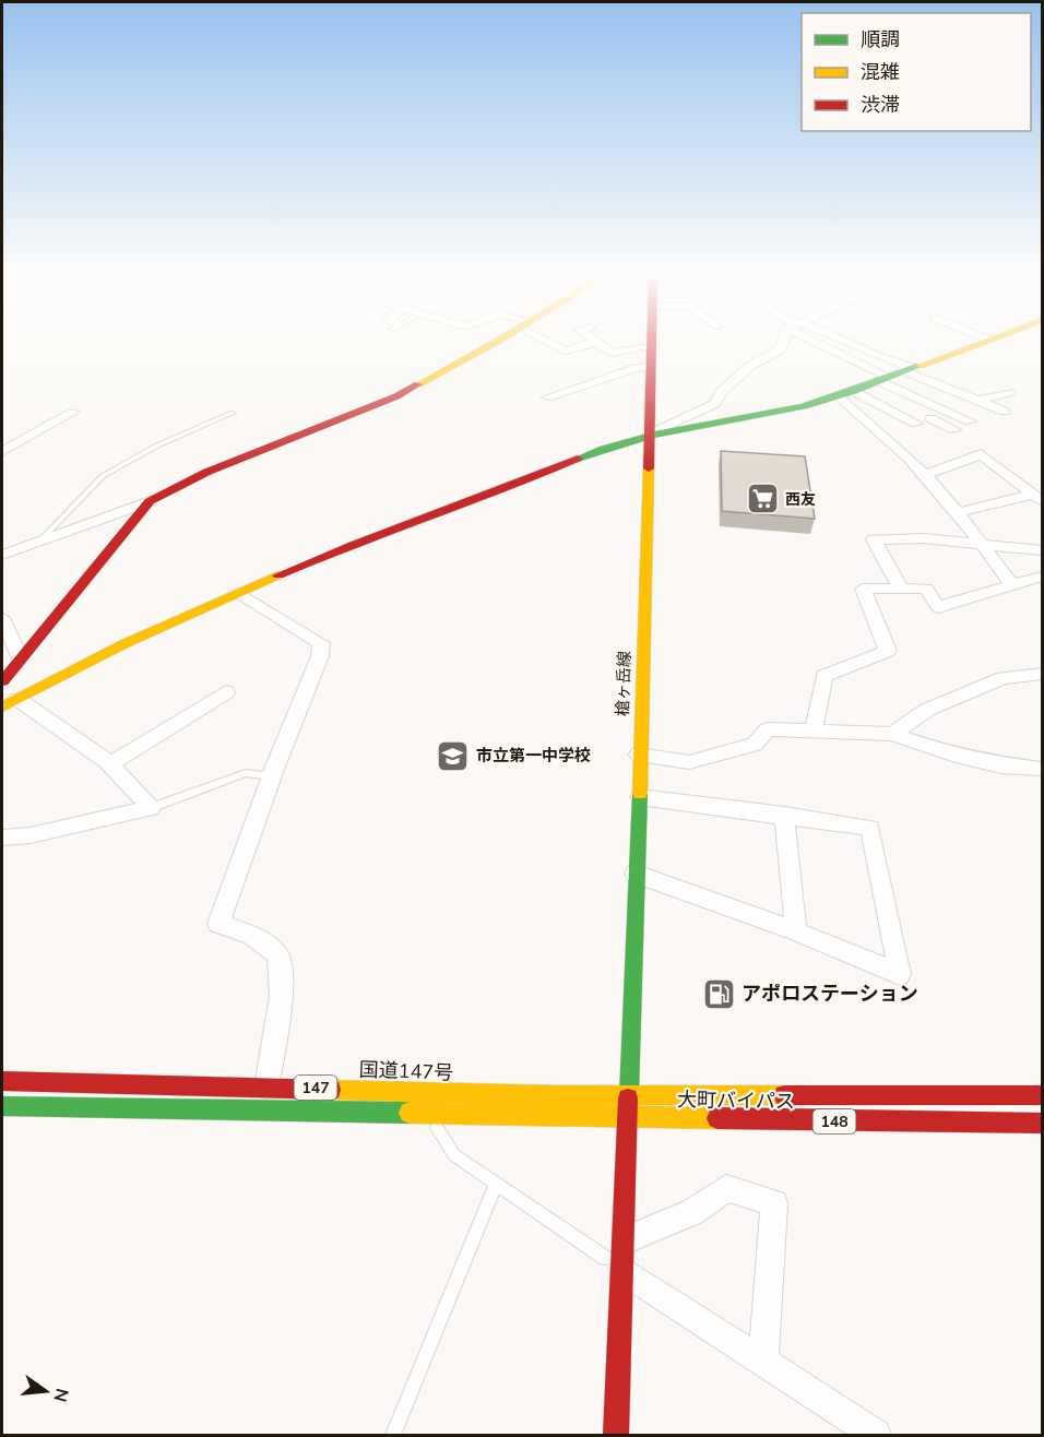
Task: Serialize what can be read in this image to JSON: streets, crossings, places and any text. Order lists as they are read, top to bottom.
{
  "streets": {
    "main road": [
      "槍ヶ岳線",
      "国道147号",
      "147",
      "大町バイパス",
      "148"
    ]
  },
  "crossings": [
    ["槍ヶ岳線", "国道147号"],
    ["槍ヶ岳線", "大町バイパス"],
    ["国道147号", "大町バイパス"],
    ["147", "大町バイパス"]
  ],
  "places": {
    "supermarket": ["西友"],
    "school or university": ["市立第一中学校"],
    "fuel station": ["アポロステーション"]
  },
  "legend": ["順調", "混雑", "渋滞"],
  "north": "right"
}
